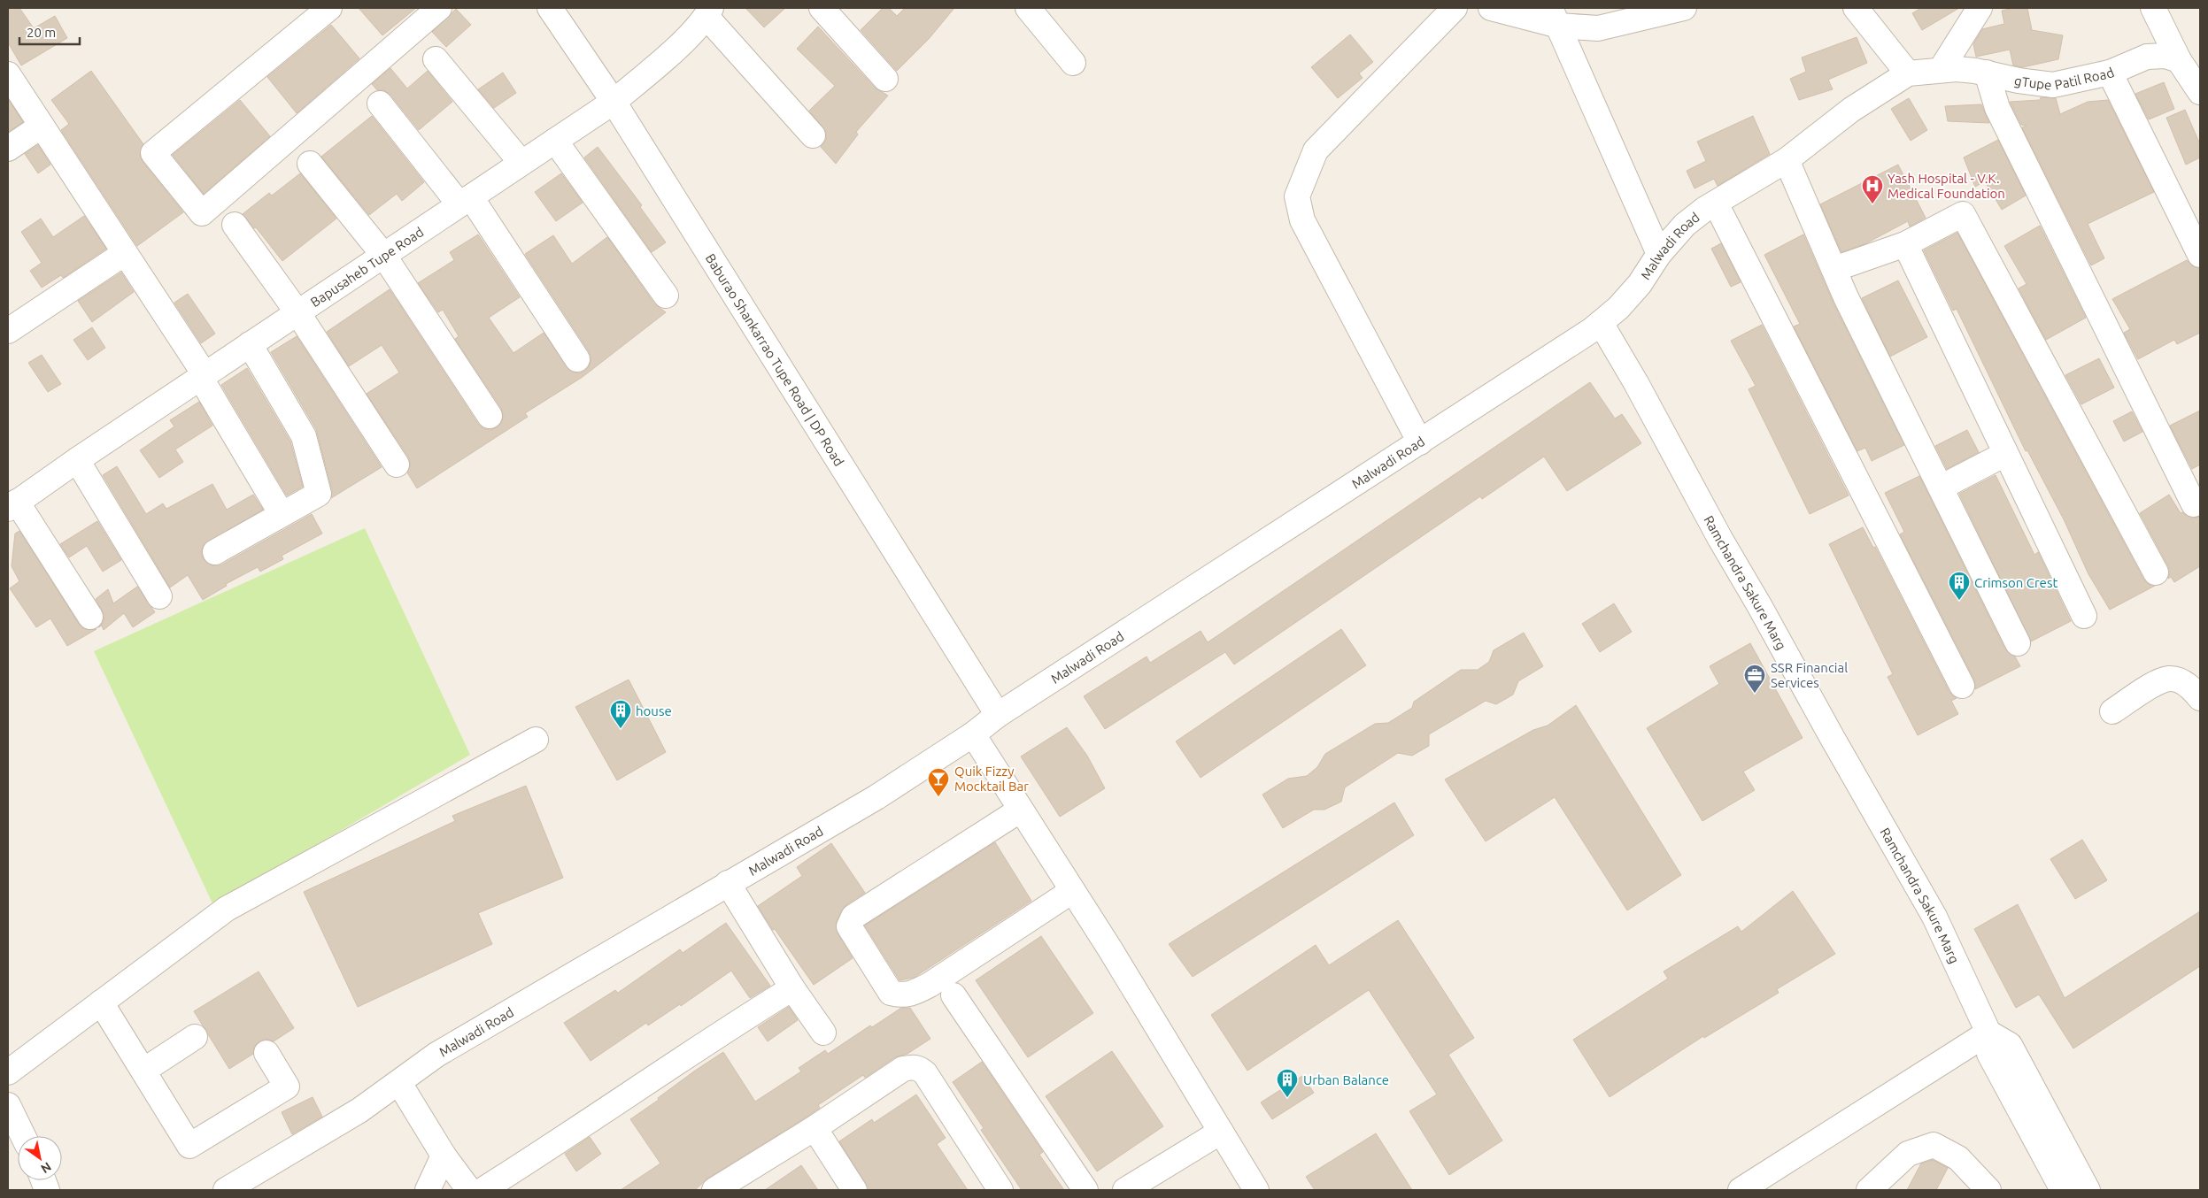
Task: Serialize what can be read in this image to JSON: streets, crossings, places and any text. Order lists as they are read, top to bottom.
{
  "streets": {
    "street": [
      "gTupe Patil Road",
      "Malwadi Road",
      "Bapusaheb Tupe Road",
      "Baburao Shankarrao Tupe Road | DP Road",
      "Ramchandra Sakure Marg"
    ]
  },
  "crossings": [
    ["gTupe Patil Road", "Malwadi Road"],
    ["Malwadi Road", "Baburao Shankarrao Tupe Road | DP Road"],
    ["Malwadi Road", "Ramchandra Sakure Marg"],
    ["Bapusaheb Tupe Road", "Baburao Shankarrao Tupe Road | DP Road"]
  ],
  "places": {
    "hospital": ["Yash Hospital - V.K. Medical Foundation"],
    "building": ["Crimson Crest", "house", "Urban Balance"],
    "office": ["SSR Financial Services"],
    "bar": ["Quik Fizzy Mocktail Bar"]
  },
  "scale_bar": "20 m",
  "north": "bottom right"
}
